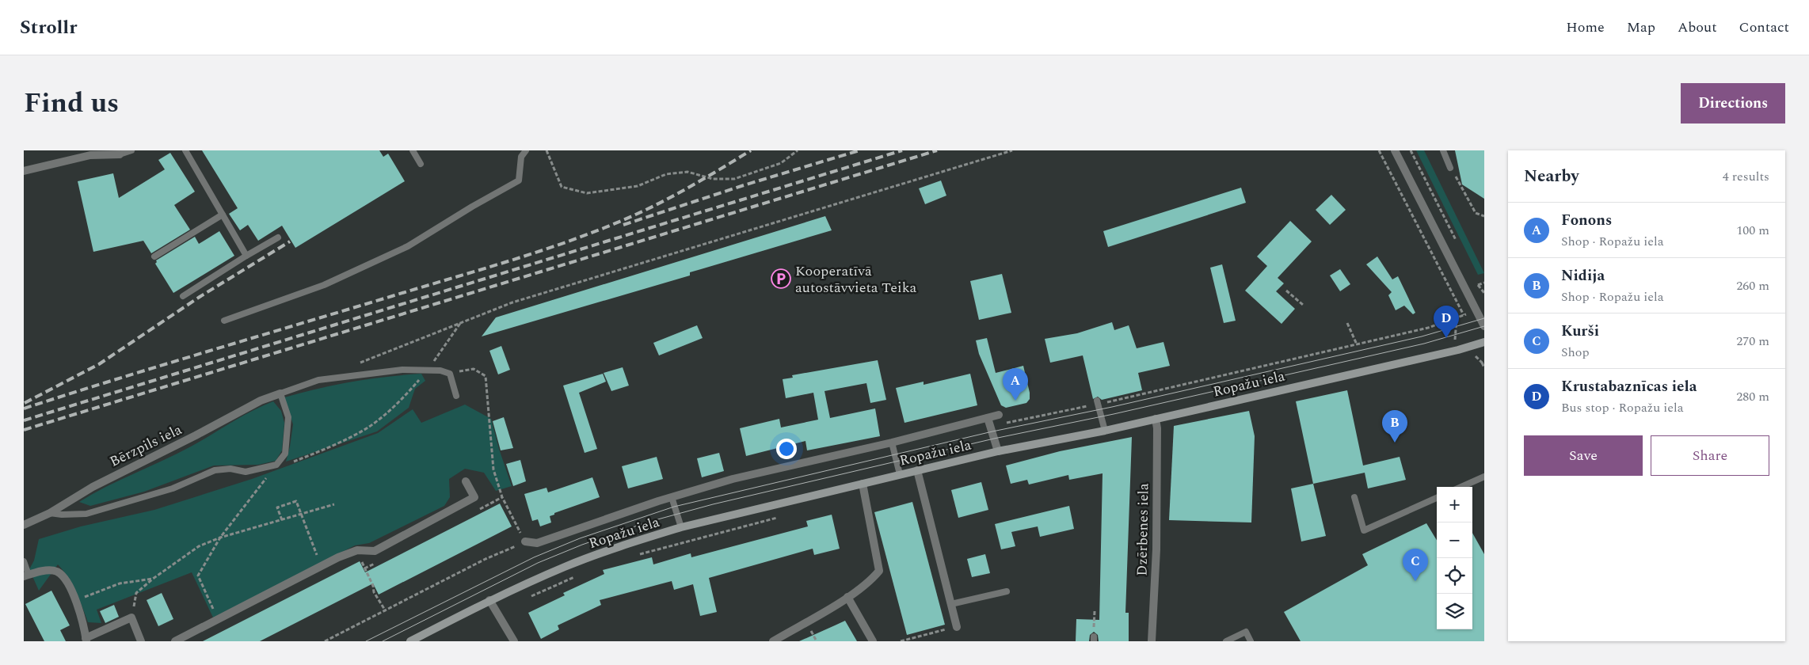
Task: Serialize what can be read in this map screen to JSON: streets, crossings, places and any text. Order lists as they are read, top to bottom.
{
  "streets": {
    "street": ["Ropažu iela", "Bērzpils iela", "Dzērbenes iela"]
  },
  "crossings": [
    ["Ropažu iela", "Dzērbenes iela"]
  ],
  "places": {
    "parking": ["Kooperatīvā autostāvvieta Teika"]
  },
  "page": {
    "header": "Strollr",
    "nav": [
      "Home",
      "Map",
      "About",
      "Contact"
    ],
    "title": "Find us",
    "buttons": [
      "Directions",
      ["Save", "Share"]
    ],
    "heading": ["Nearby", "4 results"],
    "list": [
      {
        "mark": "A",
        "name": "Fonons",
        "note": "Shop · Ropažu iela",
        "value": "100 m"
      },
      {
        "mark": "B",
        "name": "Nidija",
        "note": "Shop · Ropažu iela",
        "value": "260 m"
      },
      {
        "mark": "C",
        "name": "Kurši",
        "note": "Shop",
        "value": "270 m"
      },
      {
        "mark": "D",
        "name": "Krustabaznīcas iela",
        "note": "Bus stop · Ropažu iela",
        "value": "280 m"
      }
    ],
    "pins": [
      "D",
      "A",
      "B",
      "C"
    ],
    "map_buttons": ["+", "−"]
  }
}
